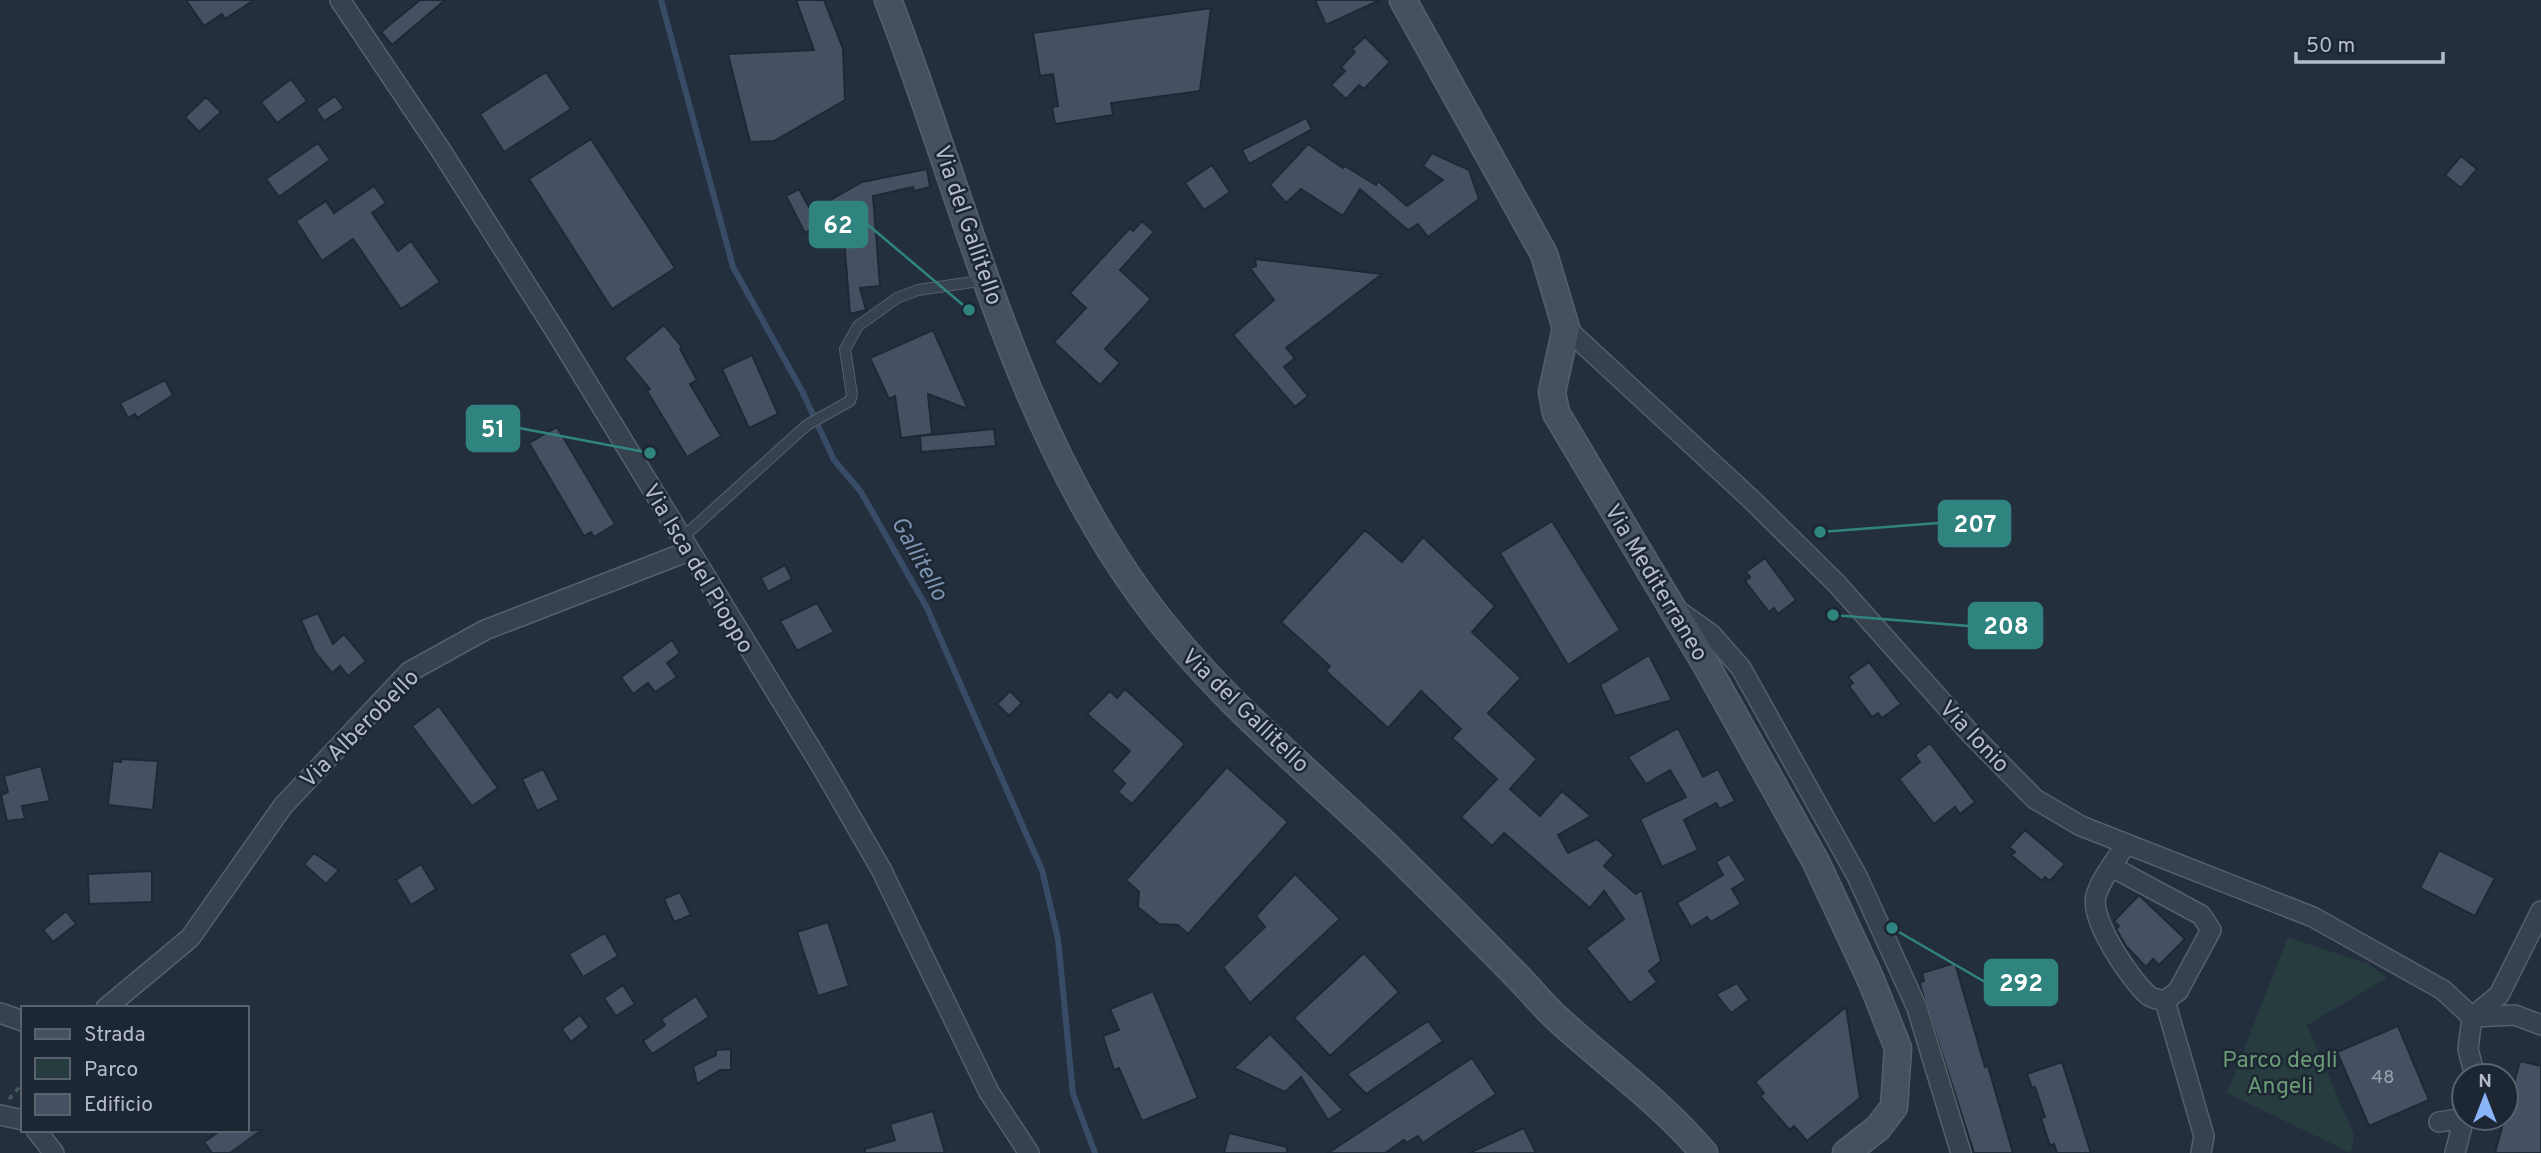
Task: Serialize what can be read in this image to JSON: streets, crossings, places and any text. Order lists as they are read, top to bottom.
{
  "streets": {
    "street": [
      "Via del Gallitello",
      "Via Isca del Pioppo",
      "Via Mediterraneo",
      "Via Alberobello",
      "Via Ionio"
    ]
  },
  "crossings": [
    ["Via Isca del Pioppo", "Via Alberobello"],
    ["Via Mediterraneo", "Via Ionio"]
  ],
  "water": ["Gallitello"],
  "parks": ["Parco degli Angeli"],
  "places": [
    "62",
    "51",
    "207",
    "208",
    "292"
  ],
  "house_numbers": ["48"],
  "legend": ["Strada", "Parco", "Edificio"],
  "scale_bar": "50 m",
  "north": "top"
}
